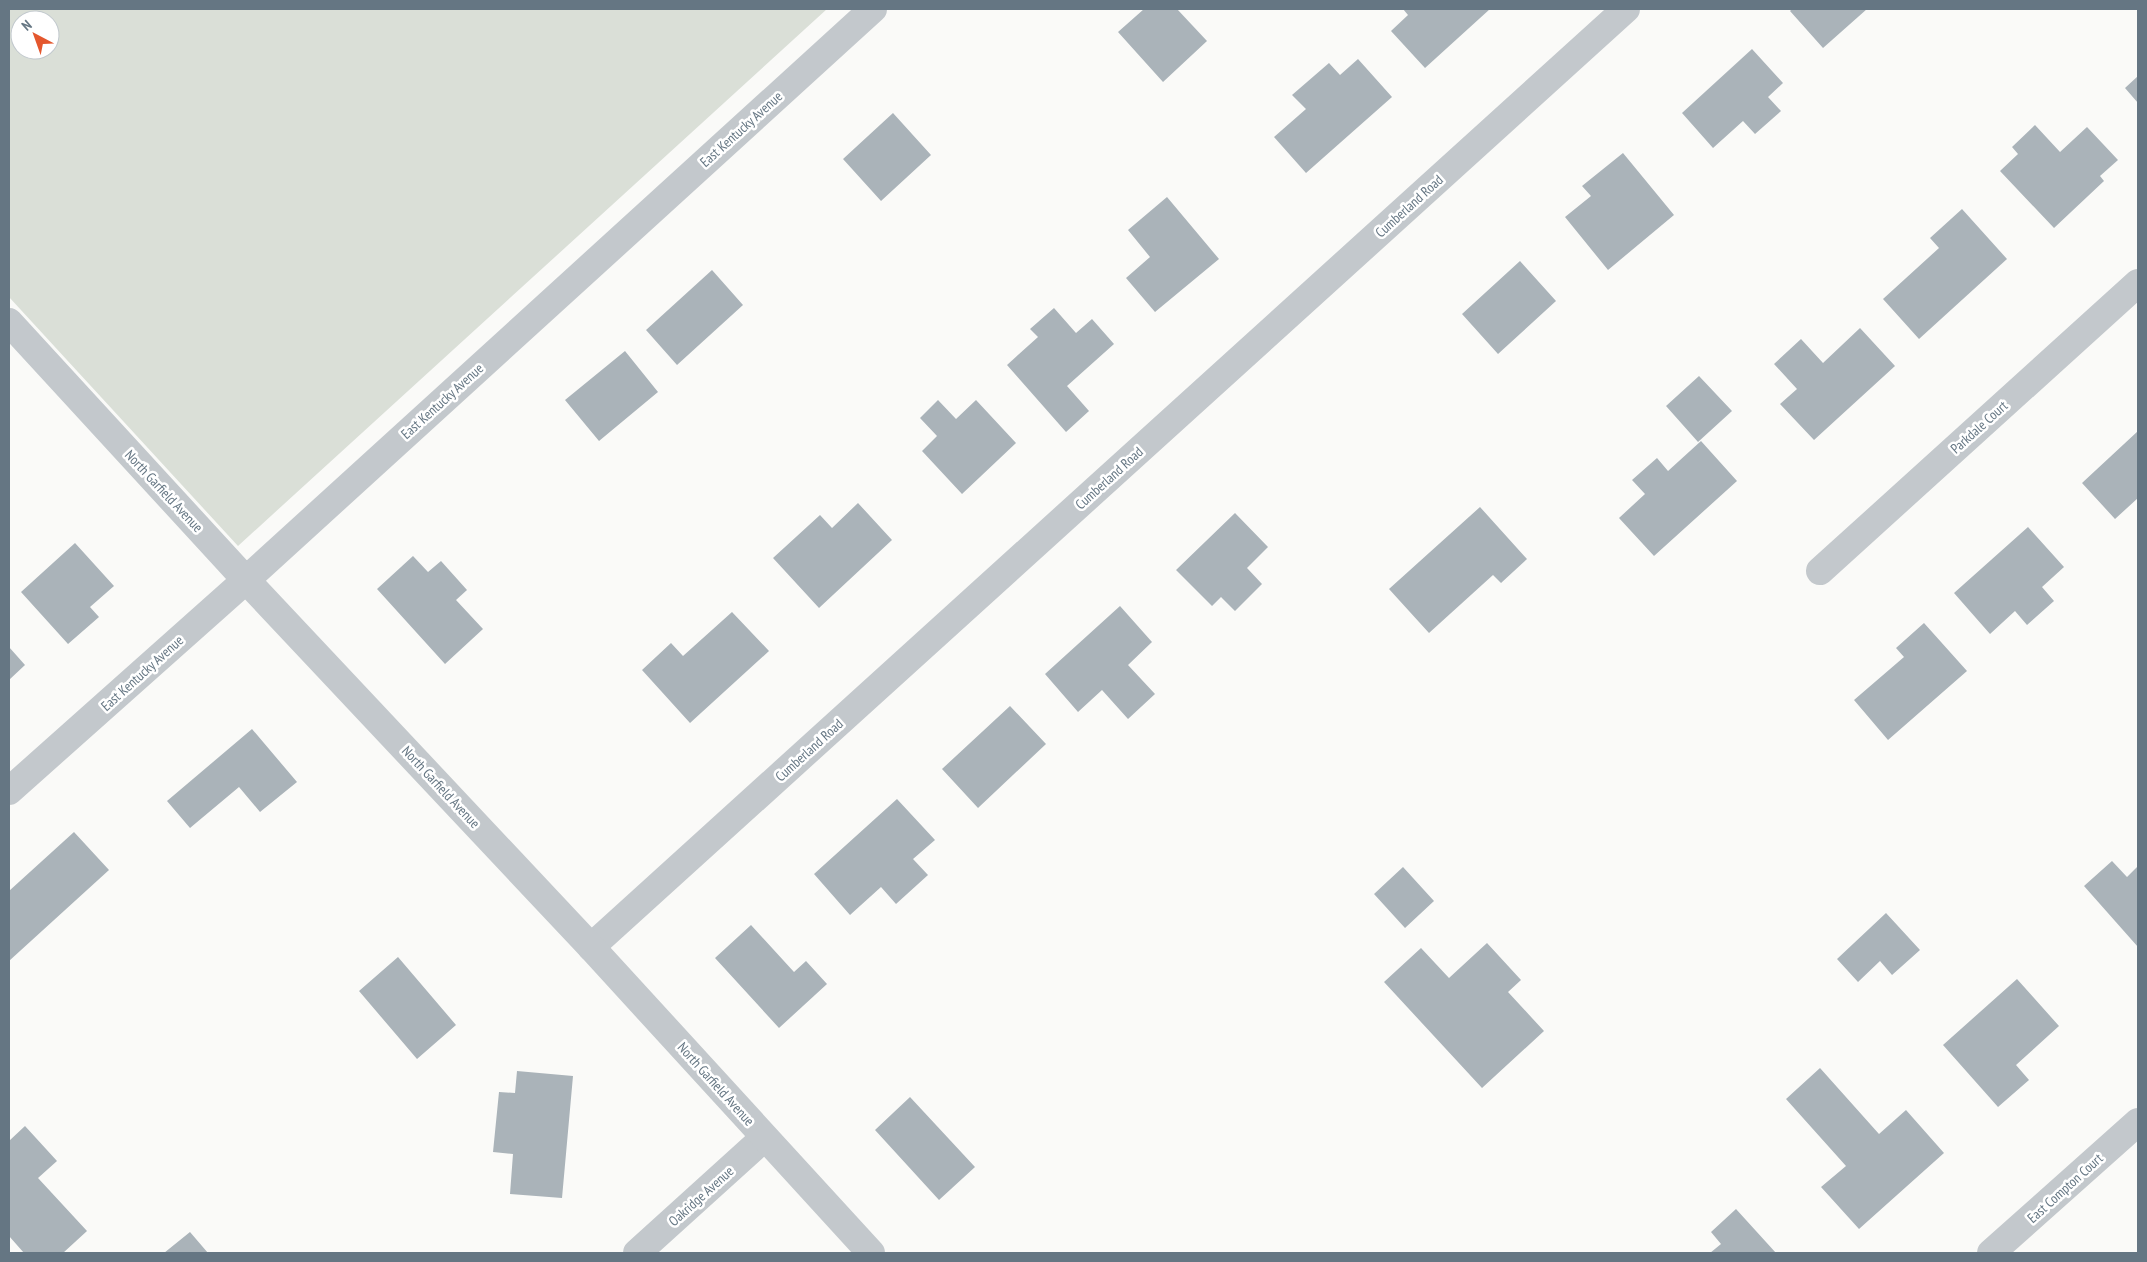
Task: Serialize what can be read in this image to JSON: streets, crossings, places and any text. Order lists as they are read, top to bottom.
{
  "streets": {
    "street": [
      "East Kentucky Avenue",
      "Cumberland Road",
      "Parkdale Court",
      "North Garfield Avenue",
      "East Compton Court",
      "Oakridge Avenue"
    ]
  },
  "crossings": [
    ["East Kentucky Avenue", "North Garfield Avenue"],
    ["Cumberland Road", "North Garfield Avenue"],
    ["North Garfield Avenue", "Oakridge Avenue"]
  ],
  "north": "top left"
}
